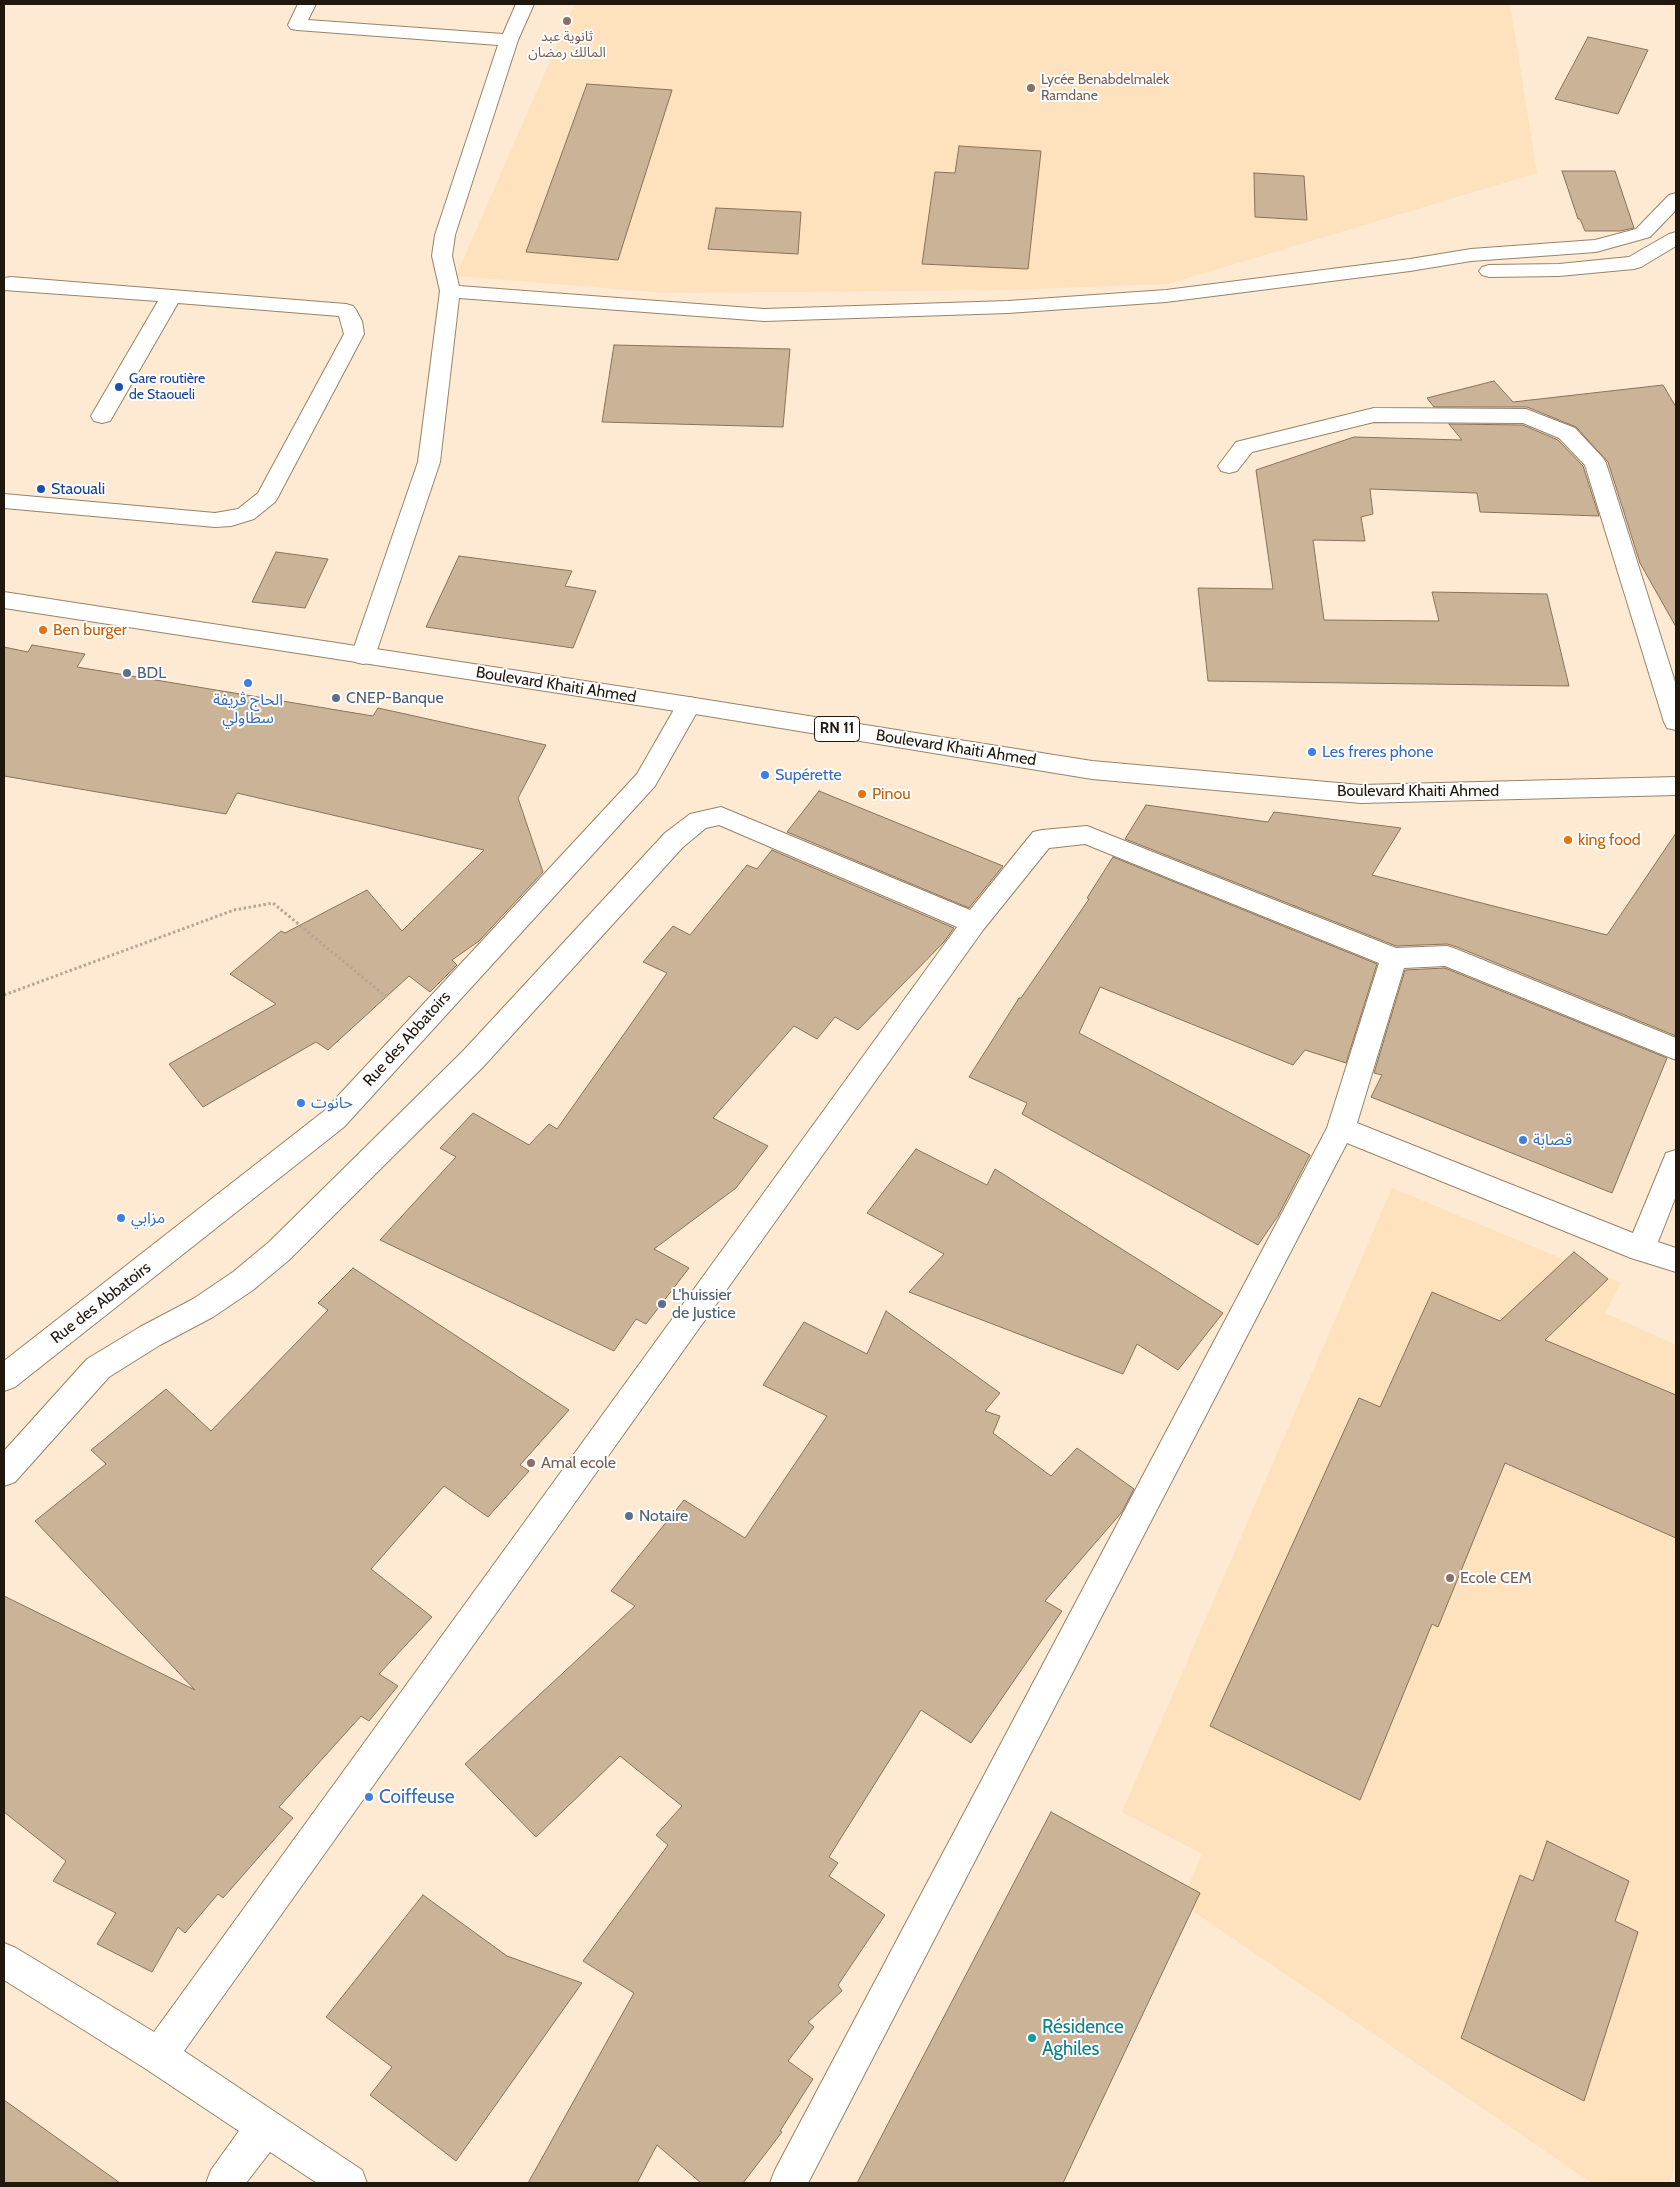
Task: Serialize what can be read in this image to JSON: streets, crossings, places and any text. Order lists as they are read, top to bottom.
{
  "streets": {
    "main road": ["Boulevard Khaiti Ahmed", "RN 11", "Rue des Abbatoirs"]
  },
  "crossings": [
    ["Boulevard Khaiti Ahmed", "Rue des Abbatoirs"]
  ],
  "places": [
    "ثانوية عبد المالك رمضان",
    "Lycée Benabdelmalek Ramdane",
    "Gare routière de Staoueli",
    "Staouali",
    "Ben burger",
    "BDL",
    "الحاج ڨريفة سطاولي",
    "CNEP-Banque",
    "Les freres phone",
    "Supérette",
    "Pinou",
    "king food",
    "حانوت",
    "قصابة",
    "مزابي",
    "L'huissier de Justice",
    "Amal ecole",
    "Notaire",
    "Ecole CEM",
    "Coiffeuse",
    "Résidence Aghiles"
  ]
}
